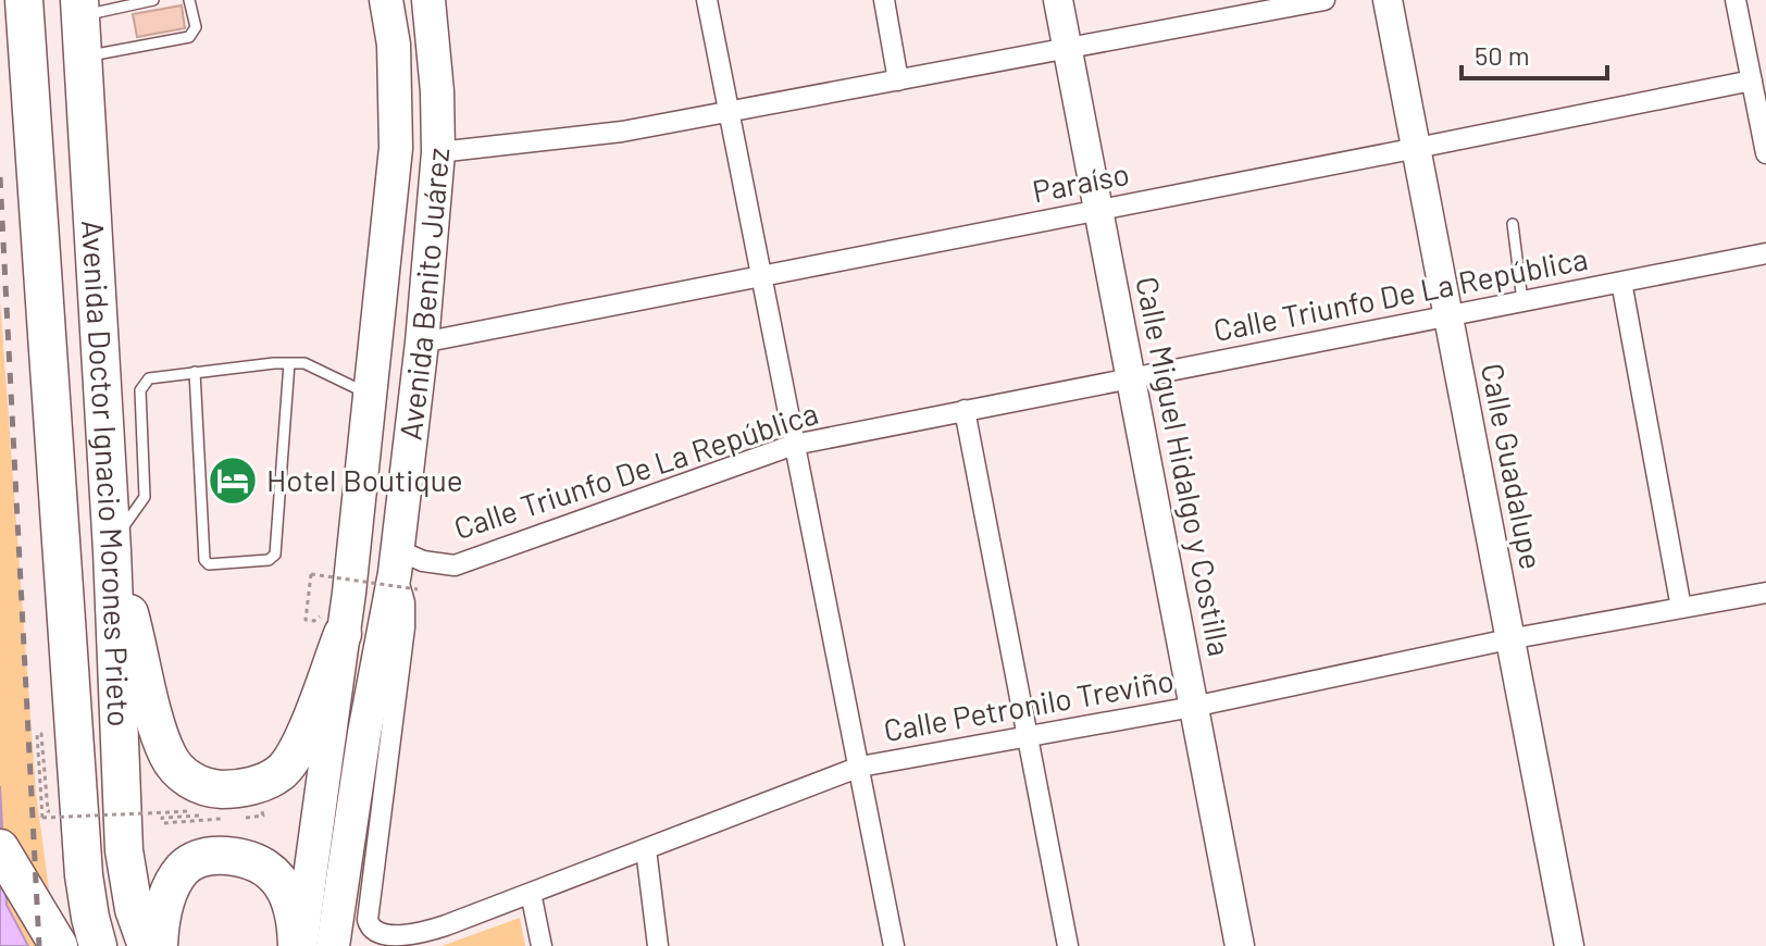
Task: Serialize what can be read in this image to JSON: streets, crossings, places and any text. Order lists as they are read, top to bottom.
{
  "streets": {
    "highway": ["Avenida Doctor Ignacio Morones Prieto"],
    "main road": ["Avenida Benito Juárez"],
    "street": [
      "Paraíso",
      "Calle Triunfo De La República",
      "Calle Miguel Hidalgo y Costilla",
      "Calle Guadalupe",
      "Calle Petronilo Treviño"
    ]
  },
  "crossings": [
    ["Paraíso", "Avenida Benito Juárez"],
    ["Paraíso", "Calle Miguel Hidalgo y Costilla"],
    ["Paraíso", "Calle Guadalupe"],
    ["Avenida Benito Juárez", "Calle Triunfo De La República"],
    ["Avenida Benito Juárez", "Calle Petronilo Treviño"],
    ["Calle Triunfo De La República", "Calle Miguel Hidalgo y Costilla"],
    ["Calle Triunfo De La República", "Calle Guadalupe"],
    ["Calle Triunfo De La República", "Calle Petronilo Treviño"],
    ["Calle Miguel Hidalgo y Costilla", "Calle Petronilo Treviño"],
    ["Calle Guadalupe", "Calle Petronilo Treviño"]
  ],
  "places": {
    "hotel": ["Hotel Boutique"]
  },
  "scale_bar": "50 m"
}
